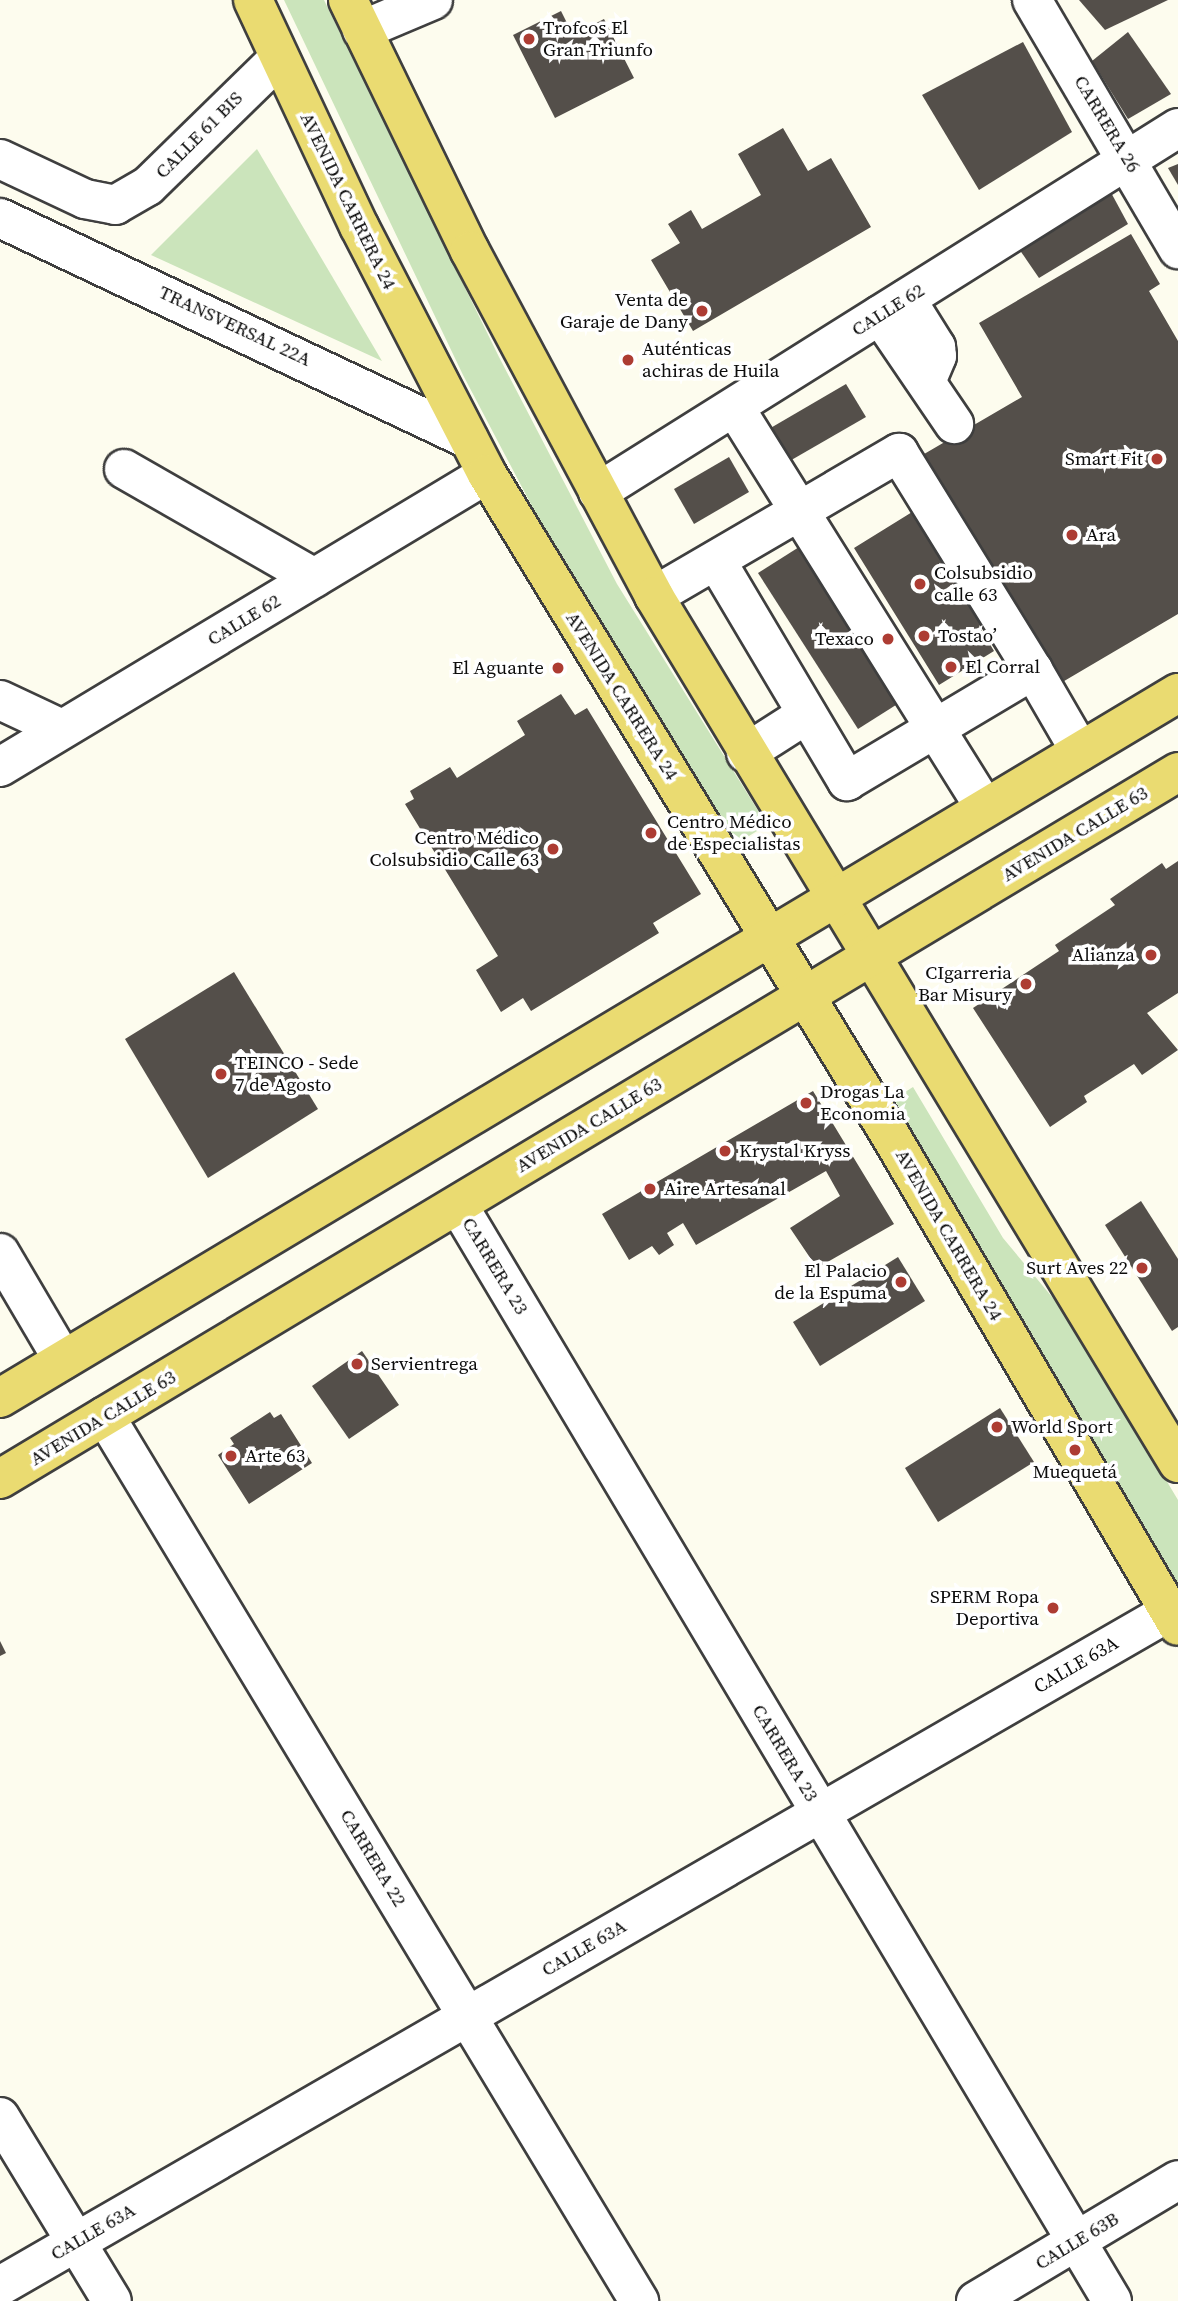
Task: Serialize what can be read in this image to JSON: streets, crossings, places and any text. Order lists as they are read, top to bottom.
{
  "streets": {
    "main road": ["AVENIDA CARRERA 24", "AVENIDA CALLE 63"],
    "street": [
      "CARRERA 26",
      "CALLE 61 BIS",
      "CALLE 62",
      "TRANSVERSAL 22A",
      "CARRERA 23",
      "CALLE 63A",
      "CARRERA 22",
      "CALLE 63B"
    ]
  },
  "crossings": [
    ["CARRERA 26", "CALLE 62"],
    ["CALLE 61 BIS", "AVENIDA CARRERA 24"],
    ["AVENIDA CARRERA 24", "CALLE 62"],
    ["AVENIDA CARRERA 24", "TRANSVERSAL 22A"],
    ["AVENIDA CARRERA 24", "AVENIDA CALLE 63"],
    ["AVENIDA CARRERA 24", "CALLE 63A"],
    ["AVENIDA CALLE 63", "CARRERA 23"],
    ["AVENIDA CALLE 63", "CARRERA 22"],
    ["CARRERA 23", "CALLE 63A"],
    ["CARRERA 23", "CALLE 63B"],
    ["CALLE 63A", "CARRERA 22"]
  ],
  "places": [
    "Trofcos El Gran Triunfo",
    "Venta de Garaje de Dany",
    "Auténticas achiras de Huila",
    "Smart Fit",
    "Ara",
    "Colsubsidio calle 63",
    "Tostao’",
    "Texaco",
    "El Corral",
    "El Aguante",
    "Centro Médico de Especialistas",
    "Centro Médico Colsubsidio Calle 63",
    "Alianza",
    "CIgarreria Bar Misury",
    "TEINCO - Sede 7 de Agosto",
    "Drogas La Economia",
    "Krystal Kryss",
    "Aire Artesanal",
    "Surt Aves 22",
    "El Palacio de la Espuma",
    "Servientrega",
    "World Sport",
    "Muequetá",
    "Arte 63",
    "SPERM Ropa Deportiva"
  ]
}
